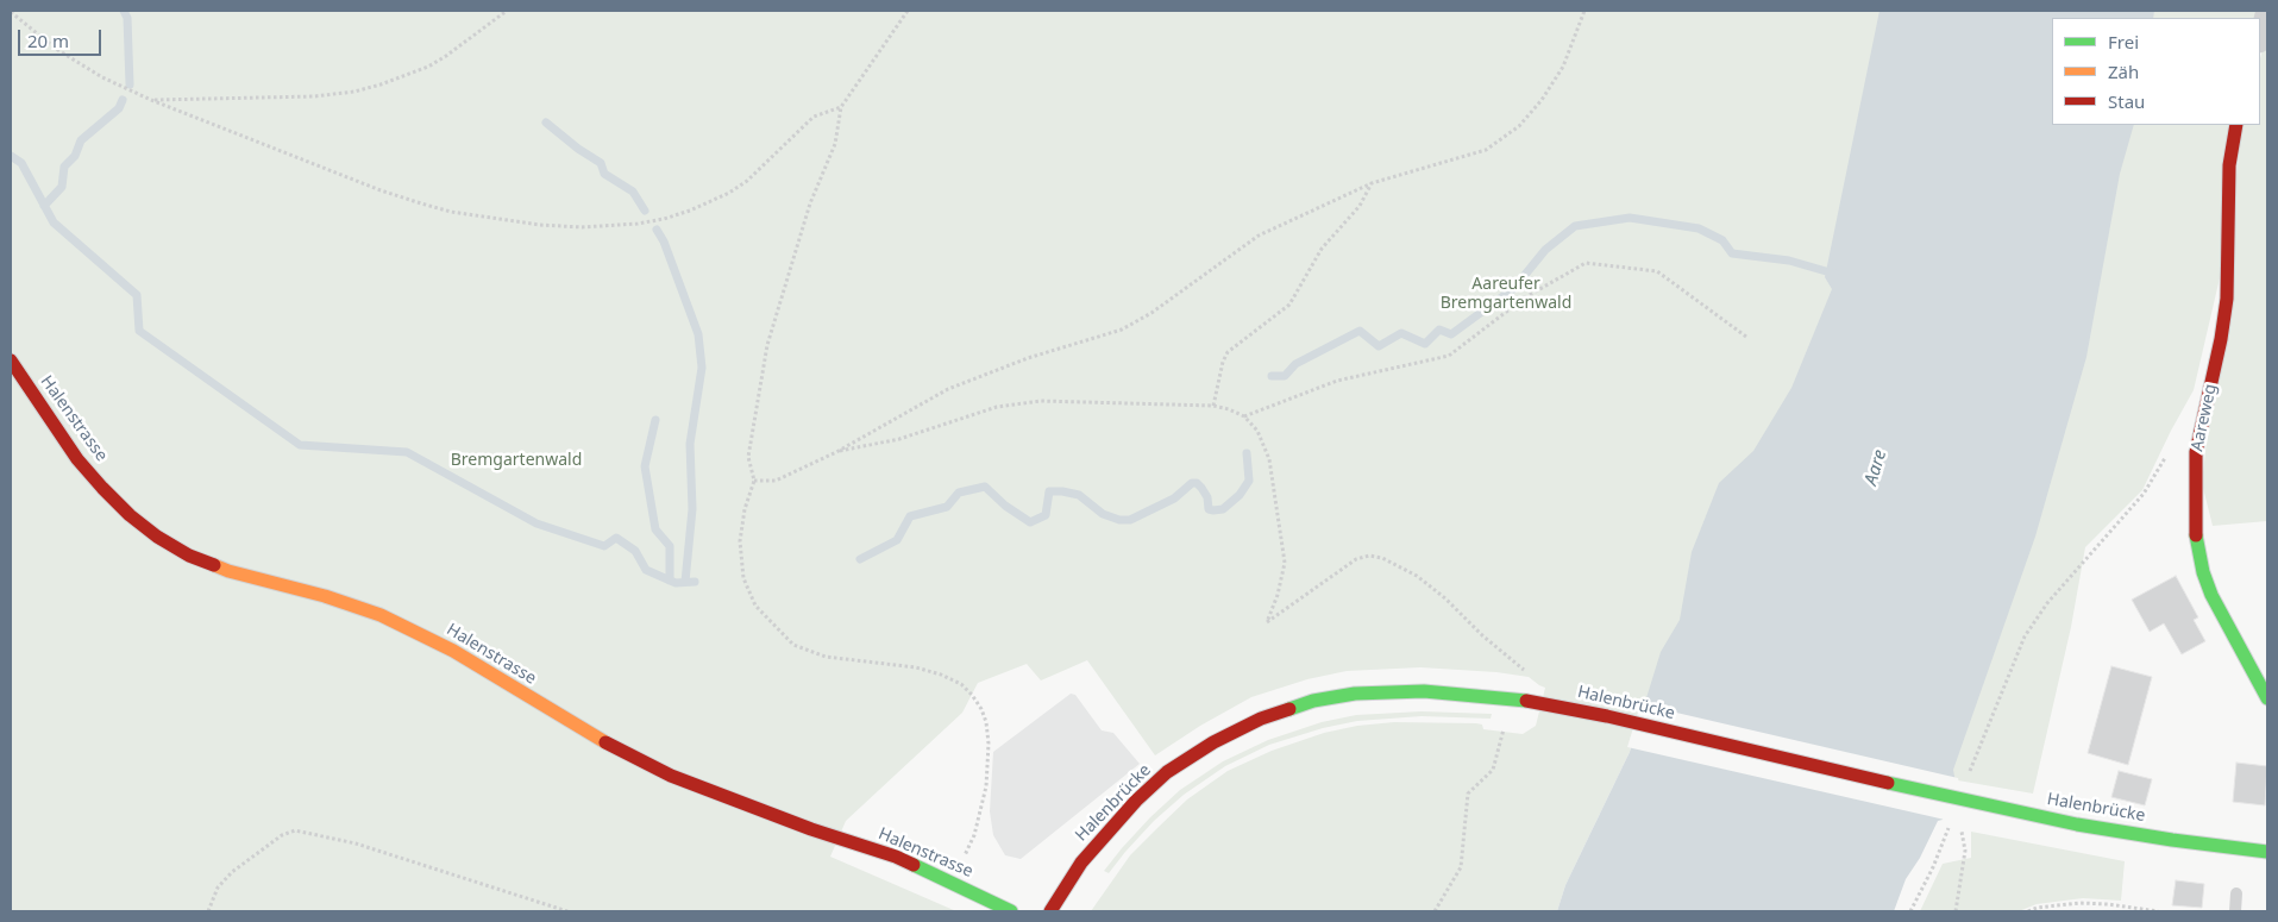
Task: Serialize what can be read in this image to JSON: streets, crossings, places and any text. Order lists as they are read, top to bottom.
{
  "streets": {
    "street": ["Aareweg", "Halenstrasse", "Halenbrücke"]
  },
  "water": ["Aare"],
  "parks": ["Aareufer Bremgartenwald", "Bremgartenwald"],
  "legend": ["Frei", "Zäh", "Stau"],
  "scale_bar": "20 m"
}
